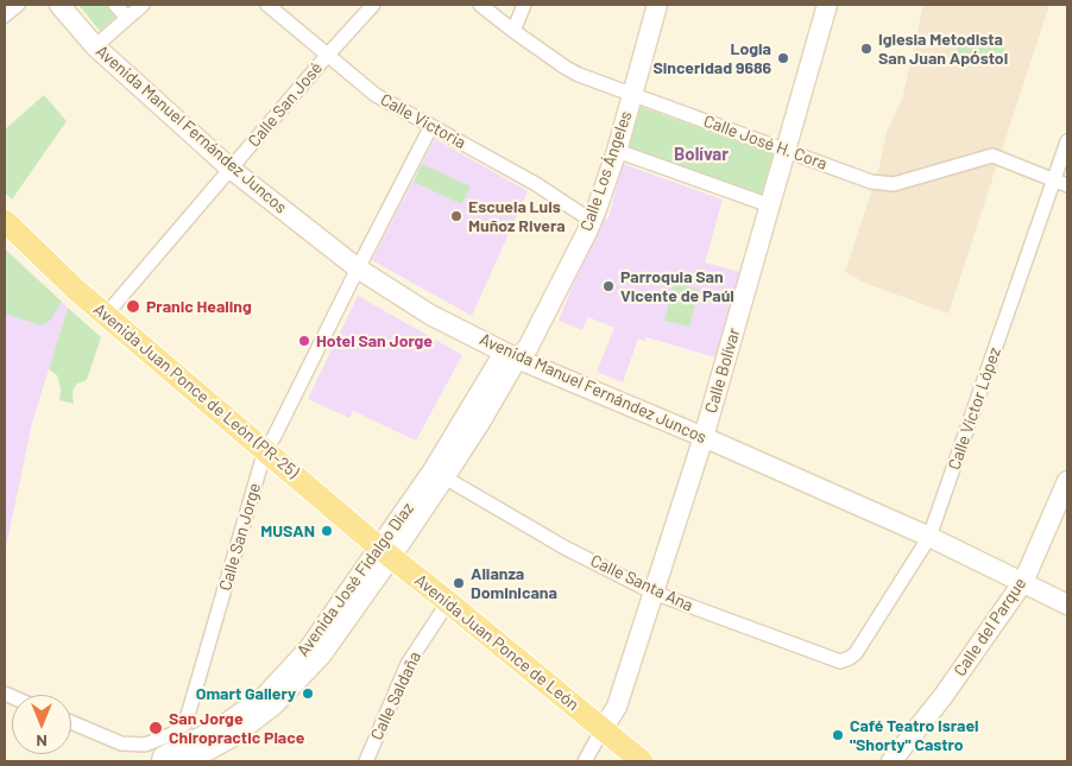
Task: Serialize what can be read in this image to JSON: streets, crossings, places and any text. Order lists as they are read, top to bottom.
{
  "streets": {
    "main road": ["Avenida Juan Ponce de León (PR-25)", "Avenida Juan Ponce de León"],
    "street": [
      "Calle San José",
      "Calle Victoria",
      "Avenida Manuel Fernández Juncos",
      "Calle José H. Cora",
      "Calle Los Ángeles",
      "Calle Bolívar",
      "Calle Víctor López",
      "Calle San Jorge",
      "Avenida José Fidalgo Díaz",
      "Calle Santa Ana",
      "Calle del Parque",
      "Calle Saldaña"
    ]
  },
  "crossings": [
    ["Calle San José", "Calle Victoria"],
    ["Calle San José", "Avenida Manuel Fernández Juncos"],
    ["Calle San José", "Avenida Juan Ponce de León (PR-25)"],
    ["Calle Victoria", "Calle Los Ángeles"],
    ["Calle Victoria", "Calle San Jorge"],
    ["Avenida Manuel Fernández Juncos", "Calle Los Ángeles"],
    ["Avenida Manuel Fernández Juncos", "Calle Bolívar"],
    ["Avenida Manuel Fernández Juncos", "Calle Víctor López"],
    ["Avenida Manuel Fernández Juncos", "Calle San Jorge"],
    ["Avenida Manuel Fernández Juncos", "Avenida José Fidalgo Díaz"],
    ["Avenida Manuel Fernández Juncos", "Calle del Parque"],
    ["Calle José H. Cora", "Calle Los Ángeles"],
    ["Calle José H. Cora", "Calle Bolívar"],
    ["Calle José H. Cora", "Calle Víctor López"],
    ["Calle Los Ángeles", "Avenida José Fidalgo Díaz"],
    ["Calle Bolívar", "Calle Santa Ana"],
    ["Calle Bolívar", "Avenida Juan Ponce de León"],
    ["Avenida Juan Ponce de León (PR-25)", "Calle San Jorge"],
    ["Avenida Juan Ponce de León (PR-25)", "Avenida José Fidalgo Díaz"],
    ["Avenida Juan Ponce de León (PR-25)", "Avenida Juan Ponce de León"],
    ["Calle Víctor López", "Calle Santa Ana"],
    ["Avenida José Fidalgo Díaz", "Calle Santa Ana"],
    ["Avenida José Fidalgo Díaz", "Avenida Juan Ponce de León"],
    ["Avenida Juan Ponce de León", "Calle Saldaña"]
  ],
  "districts": ["Bolívar"],
  "places": [
    "Iglesia Metodista San Juan Apόstol",
    "Logia Sinceridad 9686",
    "Escuela Luis Muñoz Rivera",
    "Parroquia San Vicente de Paúl",
    "Pranic Healing",
    "Hotel San Jorge",
    "MUSAN",
    "Alianza Dominicana",
    "Omart Gallery",
    "San Jorge Chiropractic Place",
    "Café Teatro Israel \"Shorty\" Castro"
  ],
  "north": "bottom"
}
